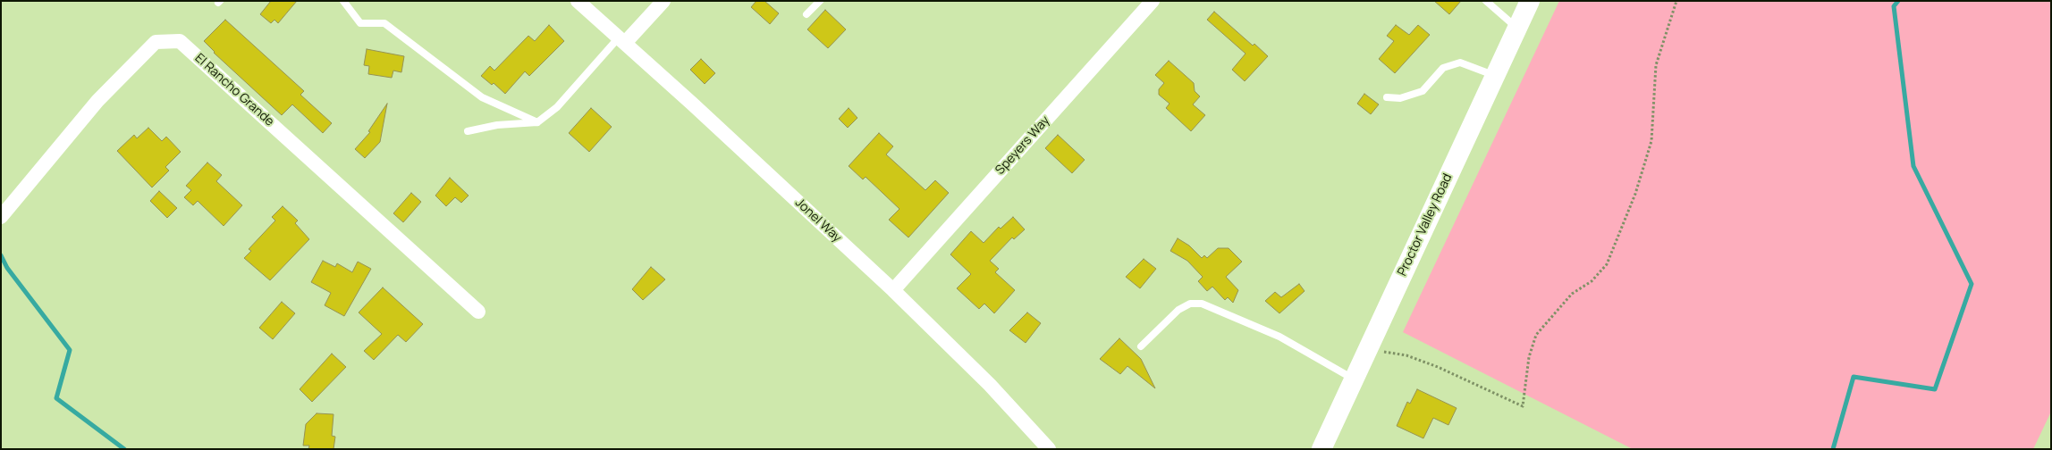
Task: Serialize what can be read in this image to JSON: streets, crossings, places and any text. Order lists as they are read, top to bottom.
{
  "streets": {
    "street": [
      "El Rancho Grande",
      "Speyers Way",
      "Jonel Way",
      "Proctor Valley Road"
    ]
  },
  "crossings": [
    ["Speyers Way", "Jonel Way"]
  ]
}
